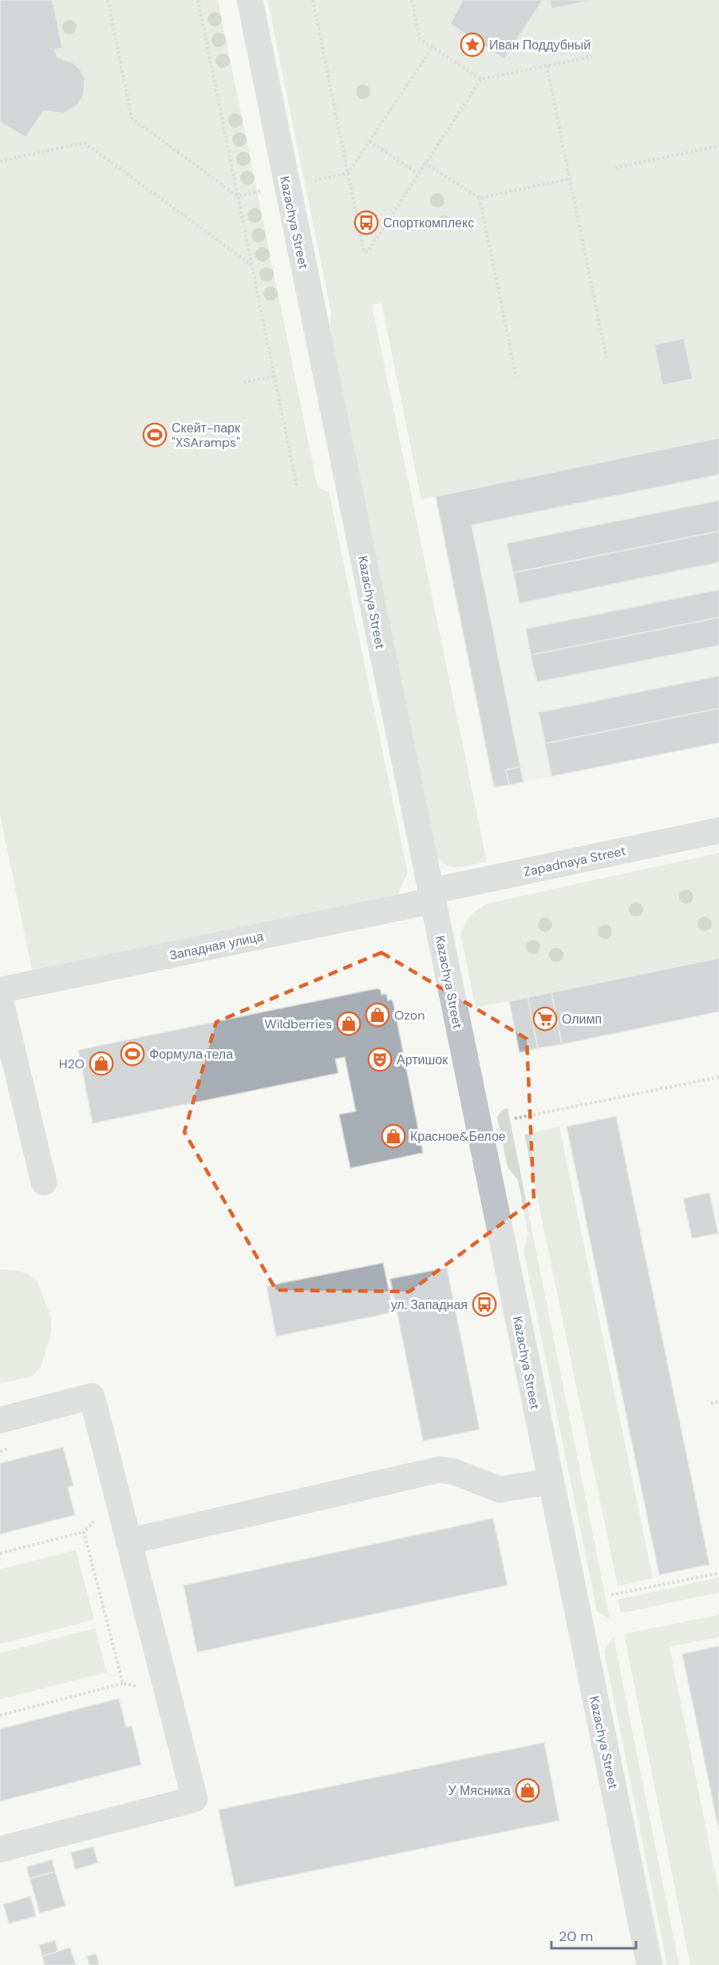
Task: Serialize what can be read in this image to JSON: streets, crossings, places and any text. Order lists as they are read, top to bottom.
{
  "streets": {
    "street": ["Kazachya Street", "Zapadnaya Street", "Западная улица"]
  },
  "crossings": [
    ["Kazachya Street", "Zapadnaya Street"],
    ["Kazachya Street", "Западная улица"],
    ["Zapadnaya Street", "Западная улица"]
  ],
  "places": {
    "place": ["Иван Поддубный"],
    "bus stop": ["Спорткомплекс", "ул. Западная"],
    "sports": ["Скейт-парк \"XSAramps\"", "Формула тела"],
    "shop": [
      "Ozon",
      "Wildberries",
      "H2O",
      "Красное&Белое",
      "У Мясника"
    ],
    "supermarket": ["Олимп"],
    "theatre": ["Артишок"]
  },
  "scale_bar": "20 m"
}
